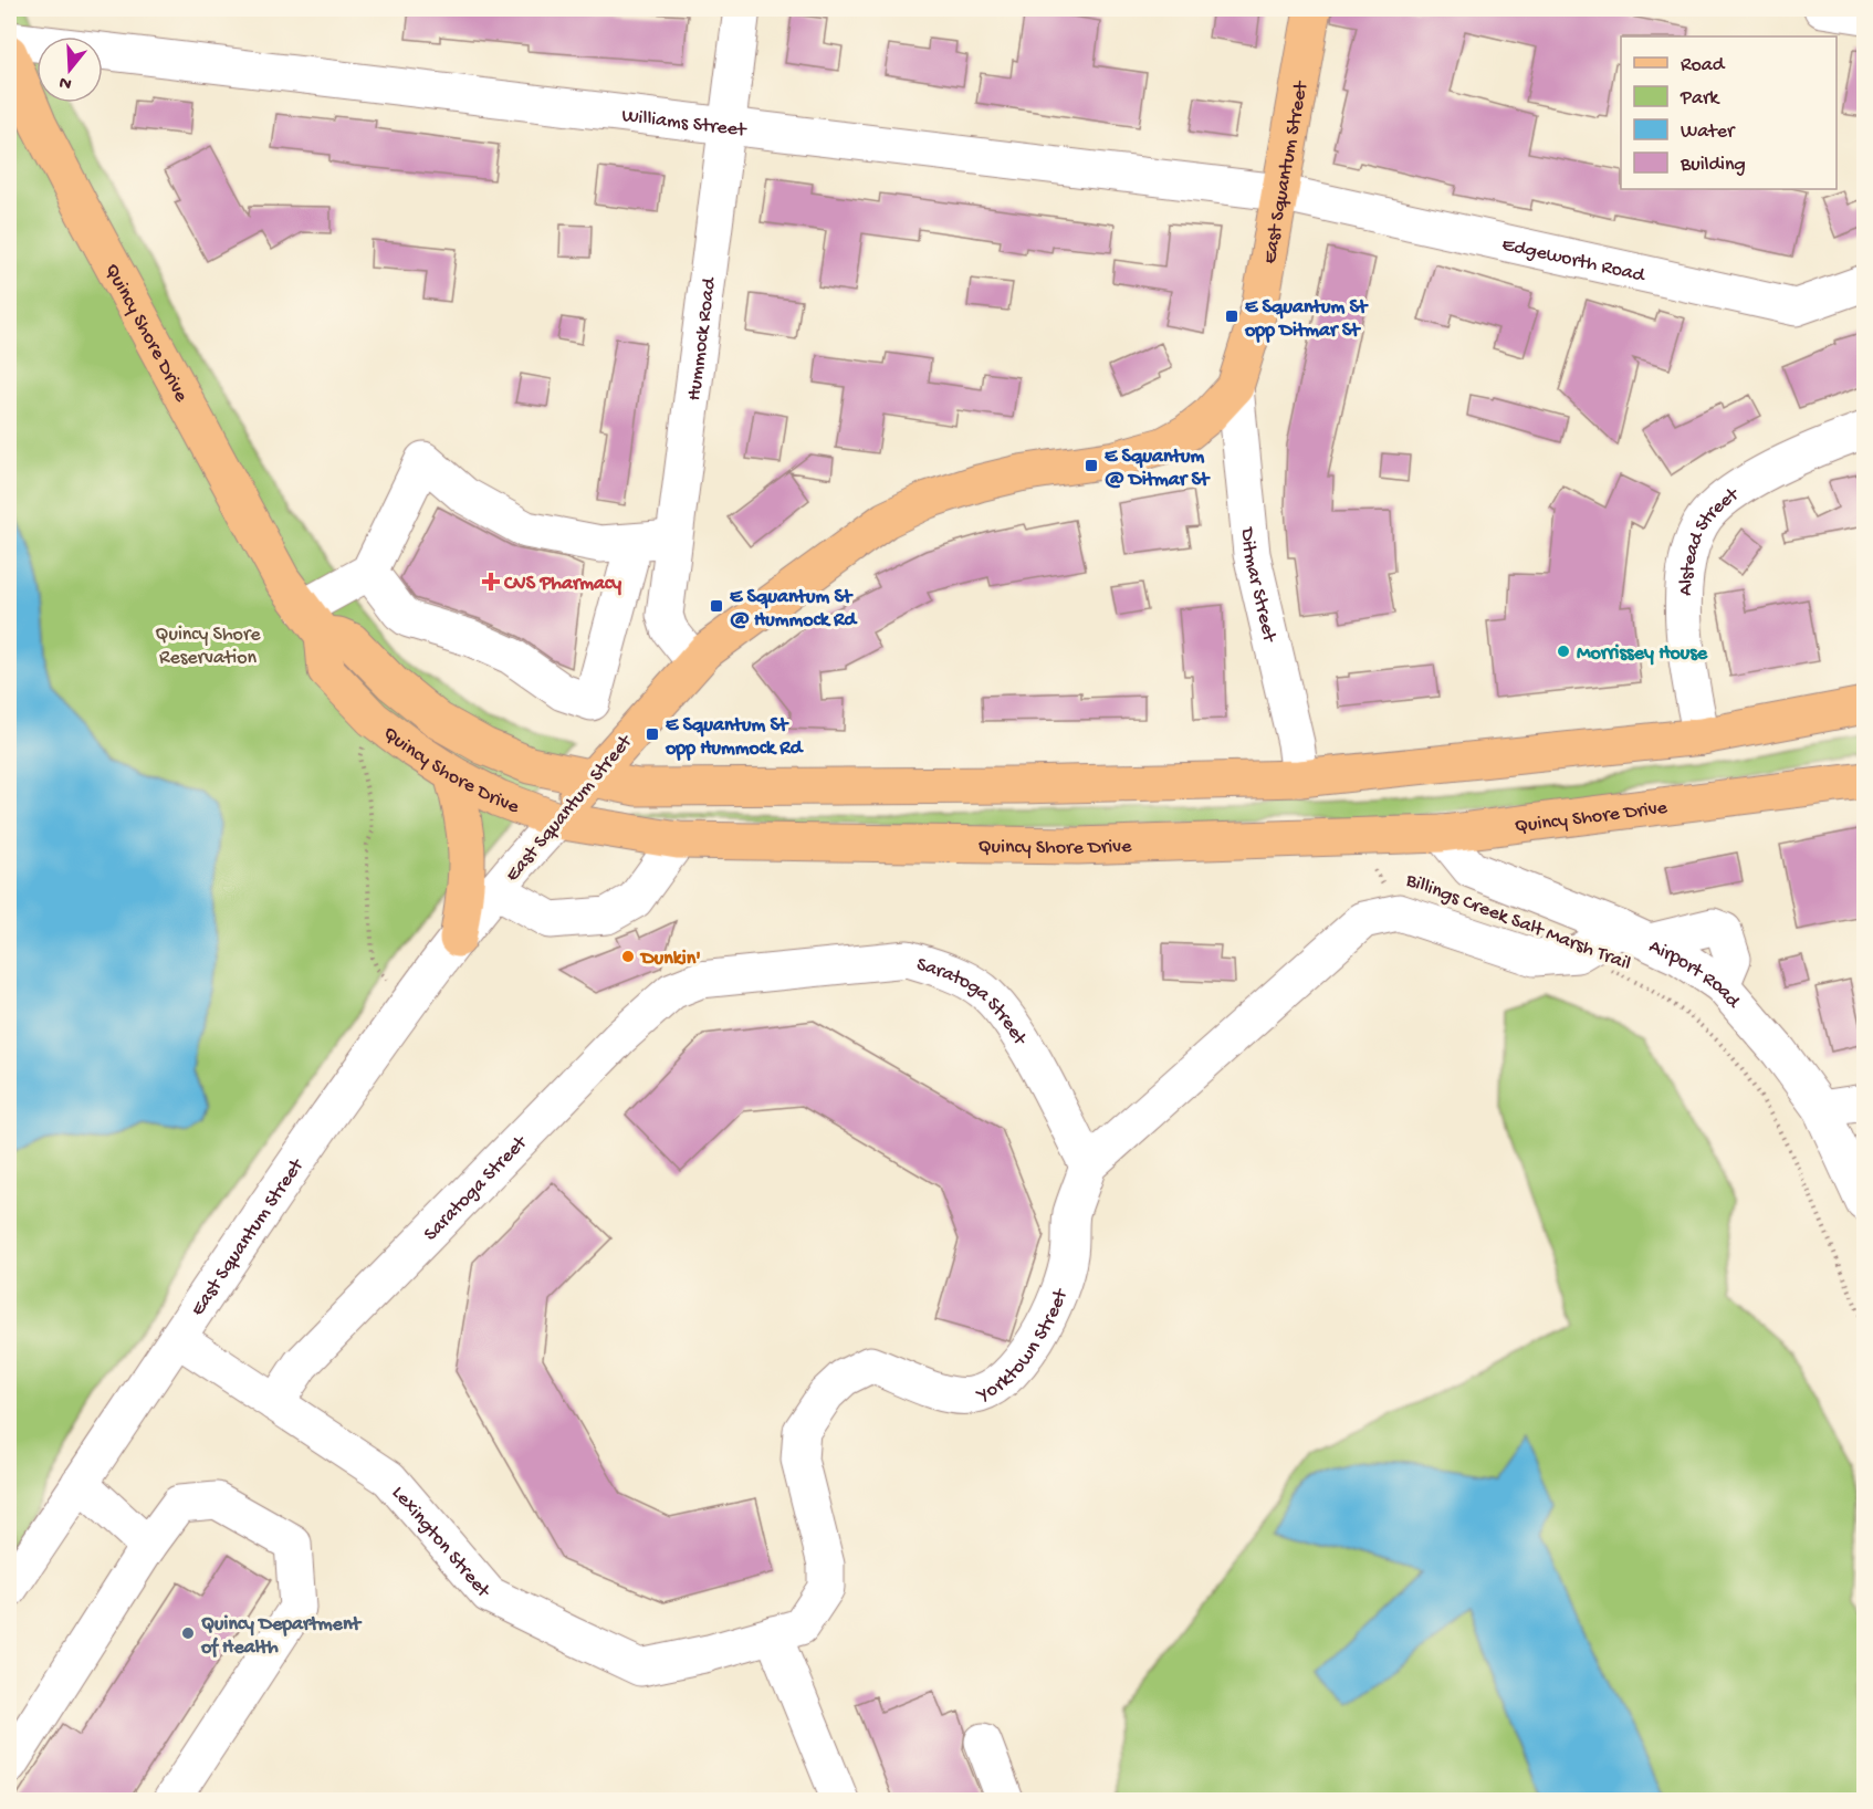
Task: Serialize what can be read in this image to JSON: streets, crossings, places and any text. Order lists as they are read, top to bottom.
{
  "streets": {
    "main road": ["East Squantum Street", "Quincy Shore Drive"],
    "street": [
      "Williams Street",
      "Edgeworth Road",
      "Hummock Road",
      "Alstead Street",
      "Ditmar Street",
      "Airport Road",
      "Saratoga Street",
      "Yorktown Street",
      "Lexington Street"
    ],
    "path": ["Billings Creek Salt Marsh Trail"]
  },
  "crossings": [
    ["Williams Street", "East Squantum Street"],
    ["Williams Street", "Edgeworth Road"],
    ["Williams Street", "Hummock Road"],
    ["East Squantum Street", "Edgeworth Road"],
    ["East Squantum Street", "Quincy Shore Drive"],
    ["East Squantum Street", "Hummock Road"],
    ["East Squantum Street", "Ditmar Street"],
    ["East Squantum Street", "Lexington Street"],
    ["Quincy Shore Drive", "Alstead Street"],
    ["Quincy Shore Drive", "Ditmar Street"],
    ["Quincy Shore Drive", "Airport Road"],
    ["Saratoga Street", "Yorktown Street"],
    ["Saratoga Street", "Lexington Street"],
    ["Yorktown Street", "Lexington Street"]
  ],
  "parks": ["Quincy Shore Reservation"],
  "places": {
    "transit": [
      "E Squantum St opp Ditmar St",
      "E Squantum @ Ditmar St",
      "E Squantum St @ Hummock Rd",
      "E Squantum St opp Hummock Rd"
    ],
    "health": ["CVS Pharmacy"],
    "other": ["Morrissey House", "Dunkin'", "Quincy Department of Health"]
  },
  "legend": [
    "Road",
    "Park",
    "Water",
    "Building"
  ],
  "north": "bottom"
}
